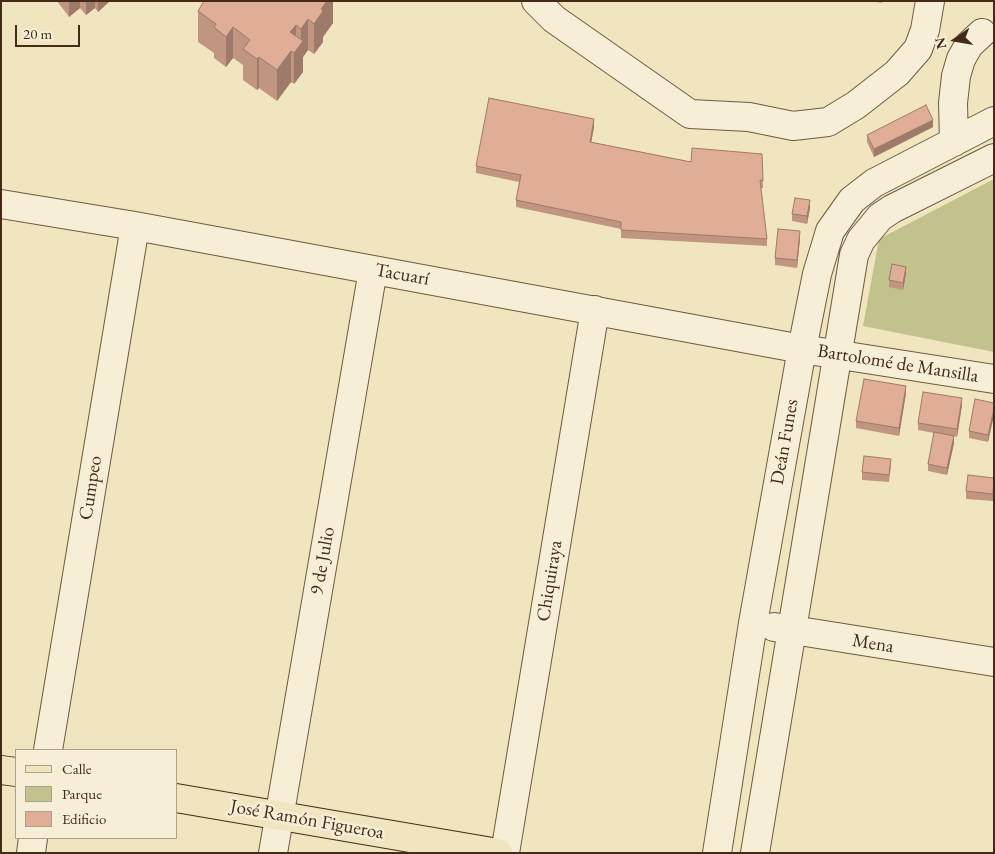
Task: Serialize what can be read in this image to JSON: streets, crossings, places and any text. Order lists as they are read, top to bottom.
{
  "streets": {
    "main road": ["José Ramón Figueroa"],
    "street": [
      "Tacuarí",
      "Bartolomé de Mansilla",
      "Deán Funes",
      "Cumpeo",
      "9 de Julio",
      "Chiquiraya",
      "Mena"
    ]
  },
  "crossings": [
    ["Tacuarí", "Bartolomé de Mansilla"],
    ["Tacuarí", "Deán Funes"],
    ["Tacuarí", "Cumpeo"],
    ["Tacuarí", "9 de Julio"],
    ["Tacuarí", "Chiquiraya"],
    ["Bartolomé de Mansilla", "Deán Funes"],
    ["Deán Funes", "Mena"],
    ["9 de Julio", "José Ramón Figueroa"]
  ],
  "legend": ["Calle", "Parque", "Edificio"],
  "scale_bar": "20 m",
  "north": "left"
}
